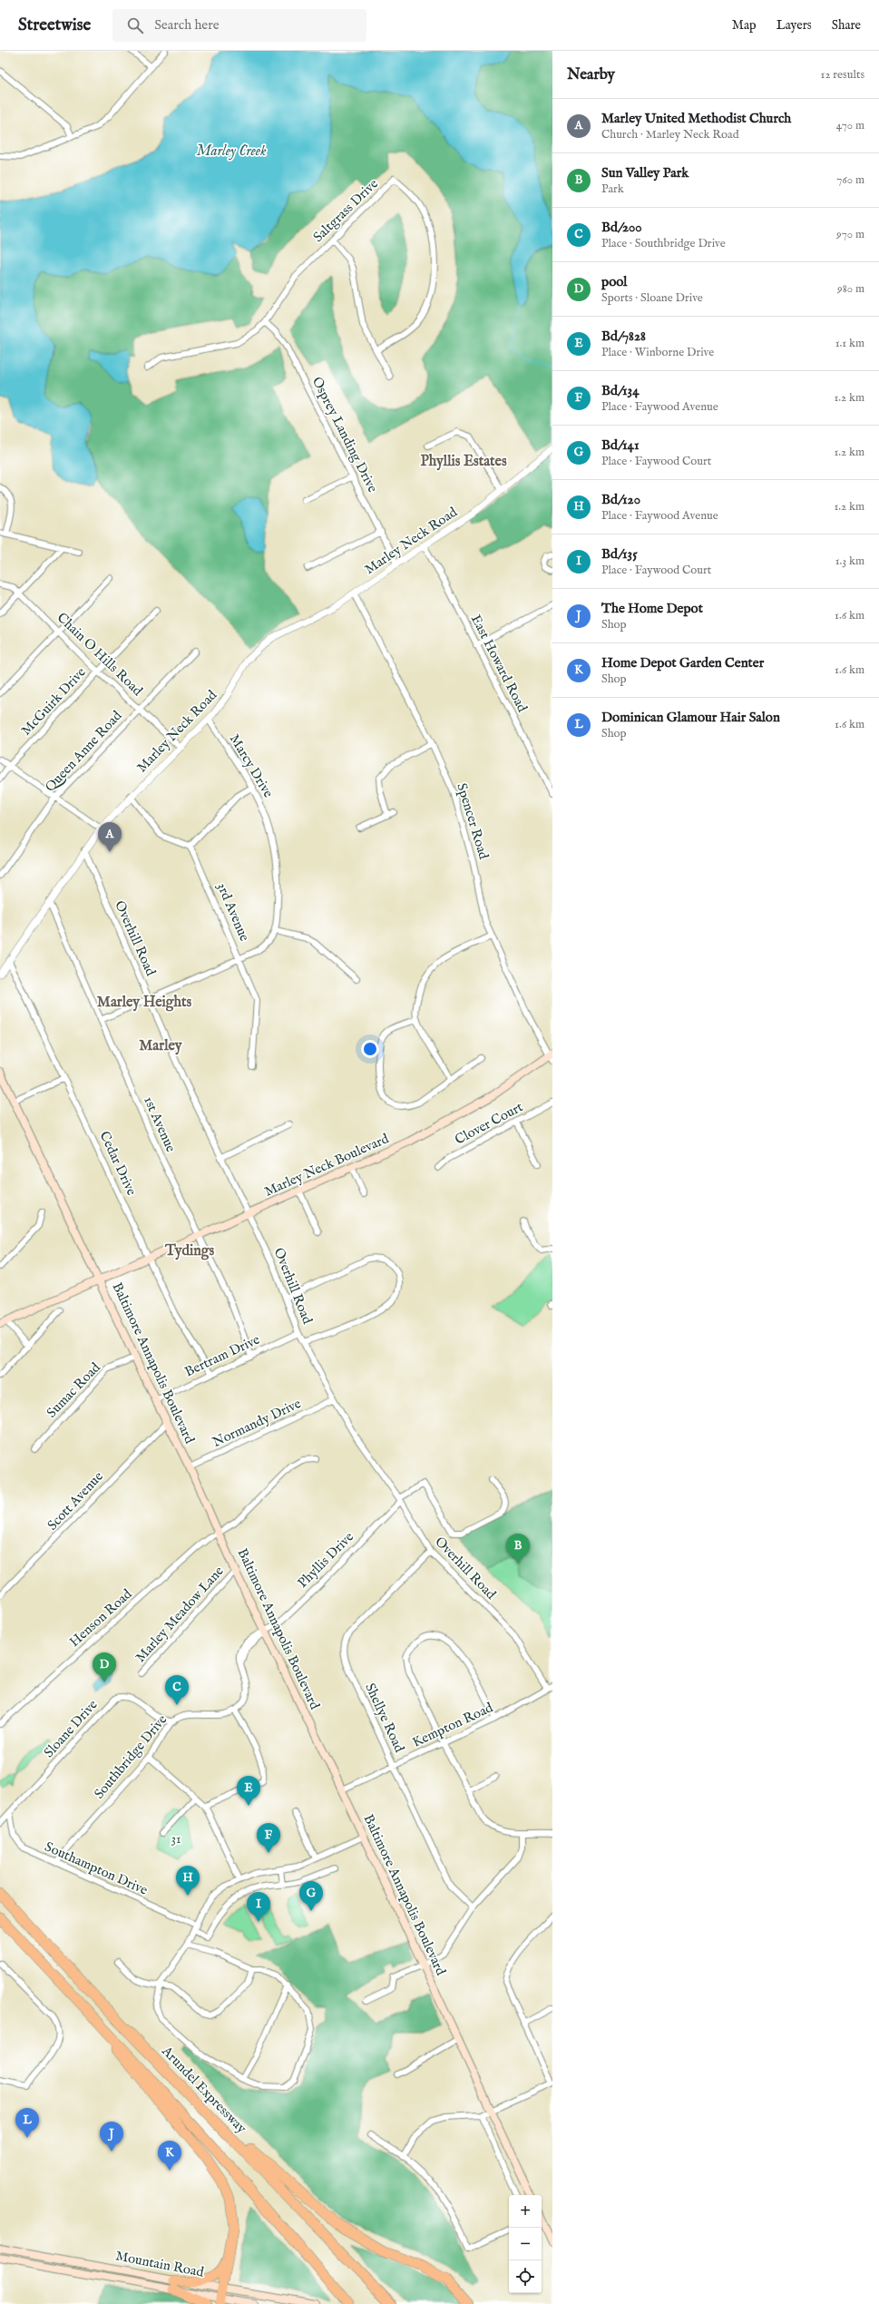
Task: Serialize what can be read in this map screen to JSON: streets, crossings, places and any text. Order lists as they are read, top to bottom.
{
  "streets": {
    "highway": ["Arundel Expressway"],
    "main road": ["Marley Neck Boulevard", "Baltimore Annapolis Boulevard", "Mountain Road"],
    "street": [
      "Saltgrass Drive",
      "Osprey Landing Drive",
      "Marley Neck Road",
      "Chain O Hills Road",
      "East Howard Road",
      "McGuirk Drive",
      "Queen Anne Road",
      "Marcy Drive",
      "Spencer Road",
      "3rd Avenue",
      "Overhill Road",
      "Clover Court",
      "1st Avenue",
      "Cedar Drive",
      "Bertram Drive",
      "Sumac Road",
      "Normandy Drive",
      "Scott Avenue",
      "Phyllis Drive",
      "Marley Meadow Lane",
      "Henson Road",
      "Shellye Road",
      "Kempton Road",
      "Sloane Drive",
      "Southbridge Drive",
      "Southampton Drive"
    ]
  },
  "crossings": [
    ["Saltgrass Drive", "Osprey Landing Drive"],
    ["Osprey Landing Drive", "Marley Neck Road"],
    ["Marley Neck Road", "Chain O Hills Road"],
    ["Marley Neck Road", "East Howard Road"],
    ["Marley Neck Road", "Marcy Drive"],
    ["Marley Neck Road", "Spencer Road"],
    ["Marley Neck Road", "Overhill Road"],
    ["Marley Neck Road", "1st Avenue"],
    ["Marley Neck Road", "Cedar Drive"],
    ["Chain O Hills Road", "McGuirk Drive"],
    ["Chain O Hills Road", "Queen Anne Road"],
    ["Spencer Road", "Marley Neck Boulevard"],
    ["Overhill Road", "Marley Neck Boulevard"],
    ["Overhill Road", "Bertram Drive"],
    ["Overhill Road", "Normandy Drive"],
    ["Overhill Road", "Phyllis Drive"],
    ["Overhill Road", "Shellye Road"],
    ["Overhill Road", "Kempton Road"],
    ["1st Avenue", "Marley Neck Boulevard"],
    ["1st Avenue", "Bertram Drive"],
    ["Cedar Drive", "Marley Neck Boulevard"],
    ["Cedar Drive", "Bertram Drive"],
    ["Marley Neck Boulevard", "Baltimore Annapolis Boulevard"],
    ["Bertram Drive", "Baltimore Annapolis Boulevard"],
    ["Baltimore Annapolis Boulevard", "Sumac Road"],
    ["Baltimore Annapolis Boulevard", "Normandy Drive"],
    ["Baltimore Annapolis Boulevard", "Scott Avenue"],
    ["Baltimore Annapolis Boulevard", "Phyllis Drive"],
    ["Baltimore Annapolis Boulevard", "Marley Meadow Lane"],
    ["Baltimore Annapolis Boulevard", "Henson Road"],
    ["Baltimore Annapolis Boulevard", "Kempton Road"],
    ["Shellye Road", "Kempton Road"],
    ["Sloane Drive", "Southbridge Drive"],
    ["Sloane Drive", "Southampton Drive"],
    ["Southbridge Drive", "Southampton Drive"]
  ],
  "districts": [
    "Phyllis Estates",
    "Marley Heights",
    "Marley",
    "Tydings"
  ],
  "water": ["Marley Creek"],
  "parks": ["31"],
  "page": {
    "header": "Streetwise",
    "search": "Search here",
    "nav": ["Map", "Layers", "Share"],
    "heading": ["Nearby", "12 results"],
    "list": [
      {
        "mark": "A",
        "name": "Marley United Methodist Church",
        "note": "Church · Marley Neck Road",
        "value": "470 m"
      },
      {
        "mark": "B",
        "name": "Sun Valley Park",
        "note": "Park",
        "value": "760 m"
      },
      {
        "mark": "C",
        "name": "Bd/200",
        "note": "Place · Southbridge Drive",
        "value": "970 m"
      },
      {
        "mark": "D",
        "name": "pool",
        "note": "Sports · Sloane Drive",
        "value": "980 m"
      },
      {
        "mark": "E",
        "name": "Bd/7828",
        "note": "Place · Winborne Drive",
        "value": "1.1 km"
      },
      {
        "mark": "F",
        "name": "Bd/134",
        "note": "Place · Faywood Avenue",
        "value": "1.2 km"
      },
      {
        "mark": "G",
        "name": "Bd/141",
        "note": "Place · Faywood Court",
        "value": "1.2 km"
      },
      {
        "mark": "H",
        "name": "Bd/120",
        "note": "Place · Faywood Avenue",
        "value": "1.2 km"
      },
      {
        "mark": "I",
        "name": "Bd/135",
        "note": "Place · Faywood Court",
        "value": "1.3 km"
      },
      {
        "mark": "J",
        "name": "The Home Depot",
        "note": "Shop",
        "value": "1.6 km"
      },
      {
        "mark": "K",
        "name": "Home Depot Garden Center",
        "note": "Shop",
        "value": "1.6 km"
      },
      {
        "mark": "L",
        "name": "Dominican Glamour Hair Salon",
        "note": "Shop",
        "value": "1.6 km"
      }
    ],
    "pins": [
      "A",
      "B",
      "D",
      "C",
      "E",
      "F",
      "H",
      "G",
      "I",
      "L",
      "J",
      "K"
    ],
    "map_buttons": ["+", "−"]
  }
}
